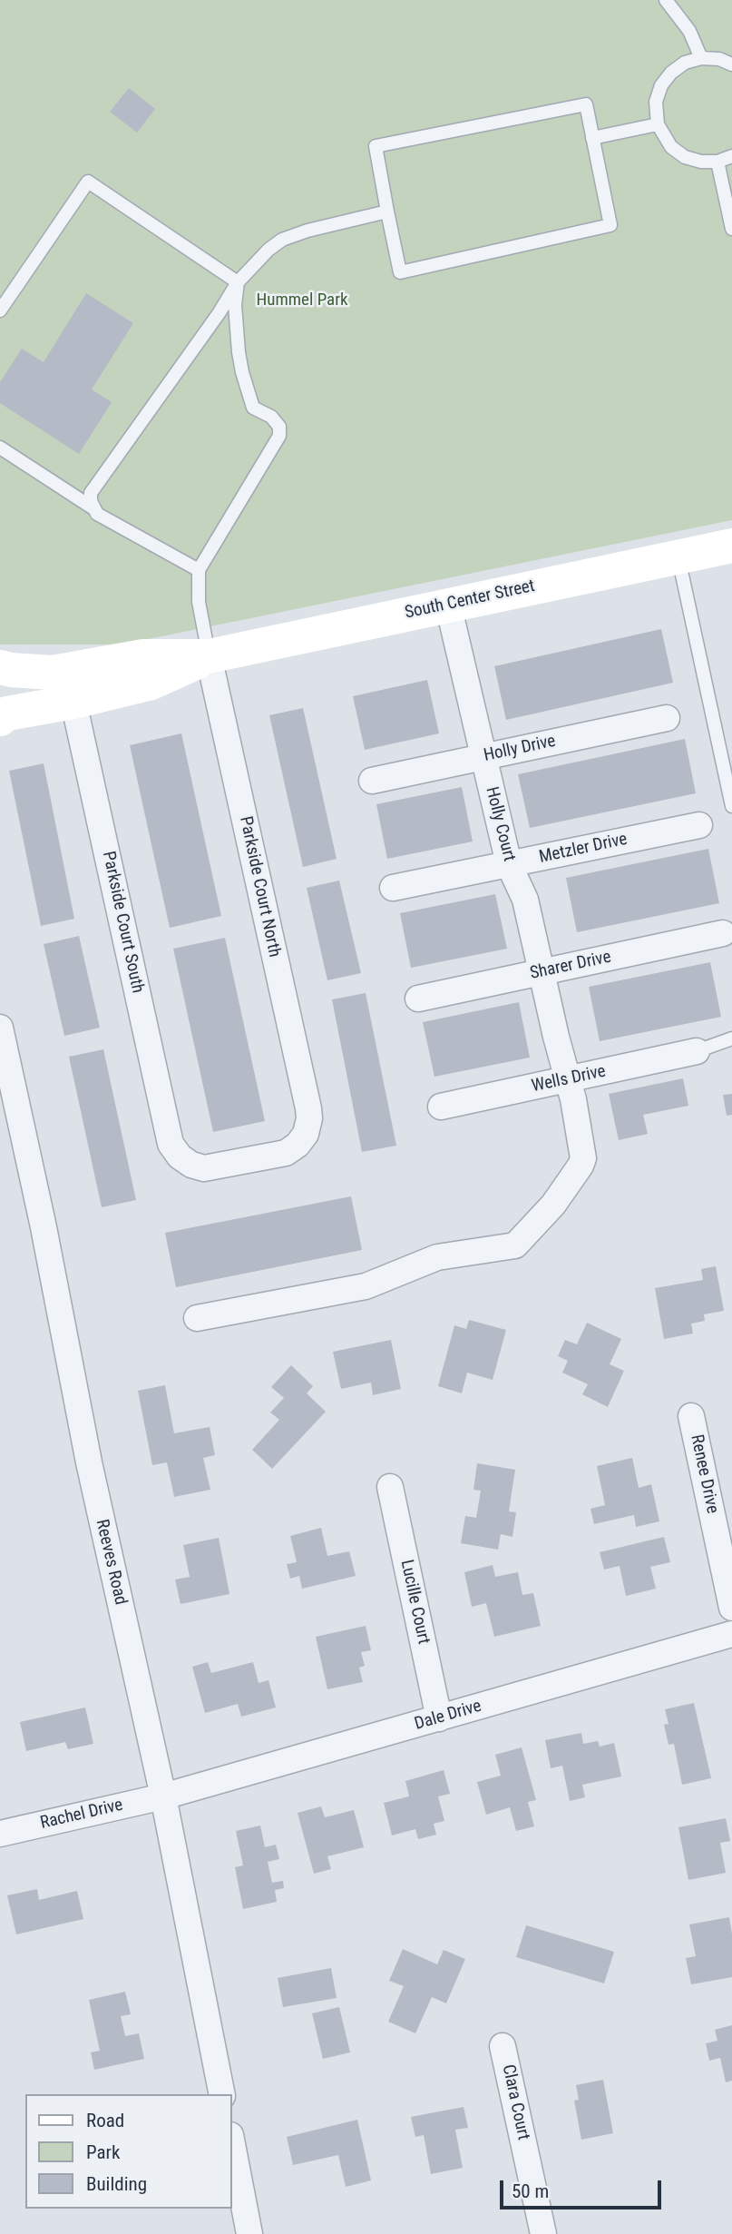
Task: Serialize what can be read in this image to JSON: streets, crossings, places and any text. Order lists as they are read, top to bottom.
{
  "streets": {
    "main road": ["South Center Street"],
    "street": [
      "Holly Drive",
      "Holly Court",
      "Metzler Drive",
      "Parkside Court North",
      "Parkside Court South",
      "Sharer Drive",
      "Wells Drive",
      "Renee Drive",
      "Reeves Road",
      "Lucille Court",
      "Dale Drive",
      "Rachel Drive",
      "Clara Court"
    ]
  },
  "crossings": [
    ["South Center Street", "Holly Court"],
    ["South Center Street", "Parkside Court North"],
    ["South Center Street", "Parkside Court South"],
    ["Holly Drive", "Holly Court"],
    ["Holly Court", "Metzler Drive"],
    ["Holly Court", "Sharer Drive"],
    ["Holly Court", "Wells Drive"],
    ["Parkside Court North", "Parkside Court South"],
    ["Reeves Road", "Dale Drive"],
    ["Reeves Road", "Rachel Drive"],
    ["Lucille Court", "Dale Drive"],
    ["Dale Drive", "Rachel Drive"]
  ],
  "parks": ["Hummel Park"],
  "legend": ["Road", "Park", "Building"],
  "scale_bar": "50 m"
}
